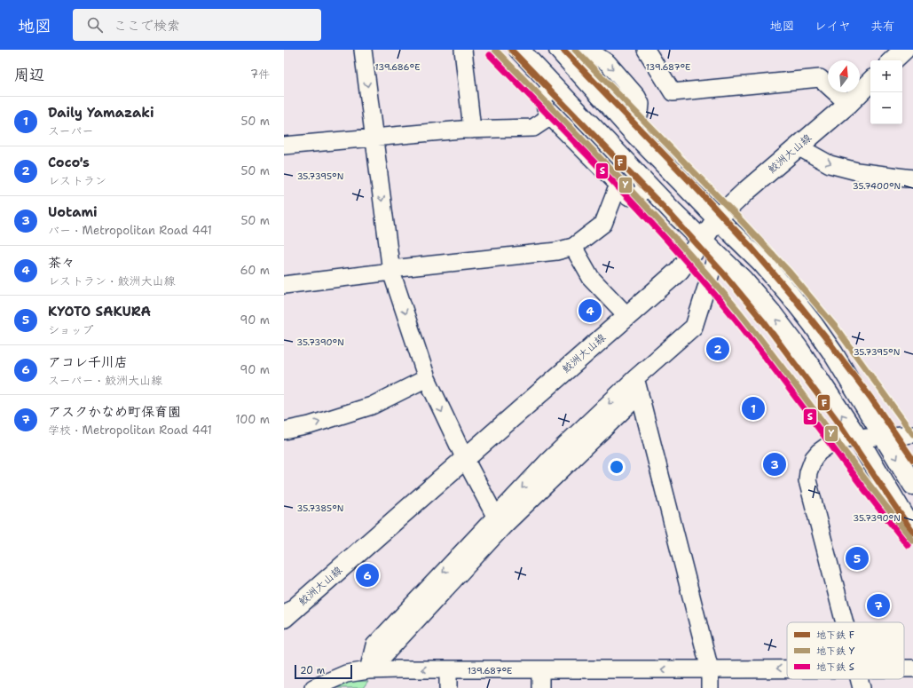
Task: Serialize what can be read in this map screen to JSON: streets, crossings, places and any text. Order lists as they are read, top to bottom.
{
  "streets": {
    "main road": ["鮫洲大山線"]
  },
  "lines": ["metro line F", "metro line Y", "metro line S"],
  "legend": ["地下鉄 F", "地下鉄 Y", "地下鉄 S"],
  "scale_bar": "20 m",
  "north": "top",
  "page": {
    "header": "地図",
    "search": "ここで検索",
    "nav": ["地図", "レイヤ", "共有"],
    "heading": ["周辺", "7件"],
    "map_buttons": ["+", "−"],
    "list": [
      {
        "mark": "1",
        "name": "Daily Yamazaki",
        "note": "スーパー",
        "value": "50 m"
      },
      {
        "mark": "2",
        "name": "Coco's",
        "note": "レストラン",
        "value": "50 m"
      },
      {
        "mark": "3",
        "name": "Uotami",
        "note": "バー · Metropolitan Road 441",
        "value": "50 m"
      },
      {
        "mark": "4",
        "name": "茶々",
        "note": "レストラン · 鮫洲大山線",
        "value": "60 m"
      },
      {
        "mark": "5",
        "name": "KYOTO SAKURA",
        "note": "ショップ",
        "value": "90 m"
      },
      {
        "mark": "6",
        "name": "アコレ千川店",
        "note": "スーパー · 鮫洲大山線",
        "value": "90 m"
      },
      {
        "mark": "7",
        "name": "アスクかなめ町保育園",
        "note": "学校 · Metropolitan Road 441",
        "value": "100 m"
      }
    ],
    "pins": [
      "4",
      "2",
      "1",
      "3",
      "5",
      "6",
      "7"
    ],
    "scale": "20 m"
  },
  "coordinates": [
    "139.686°E",
    "139.687°E",
    "35.7395°N",
    "35.7400°N",
    "35.7390°N",
    "35.7385°N"
  ]
}
